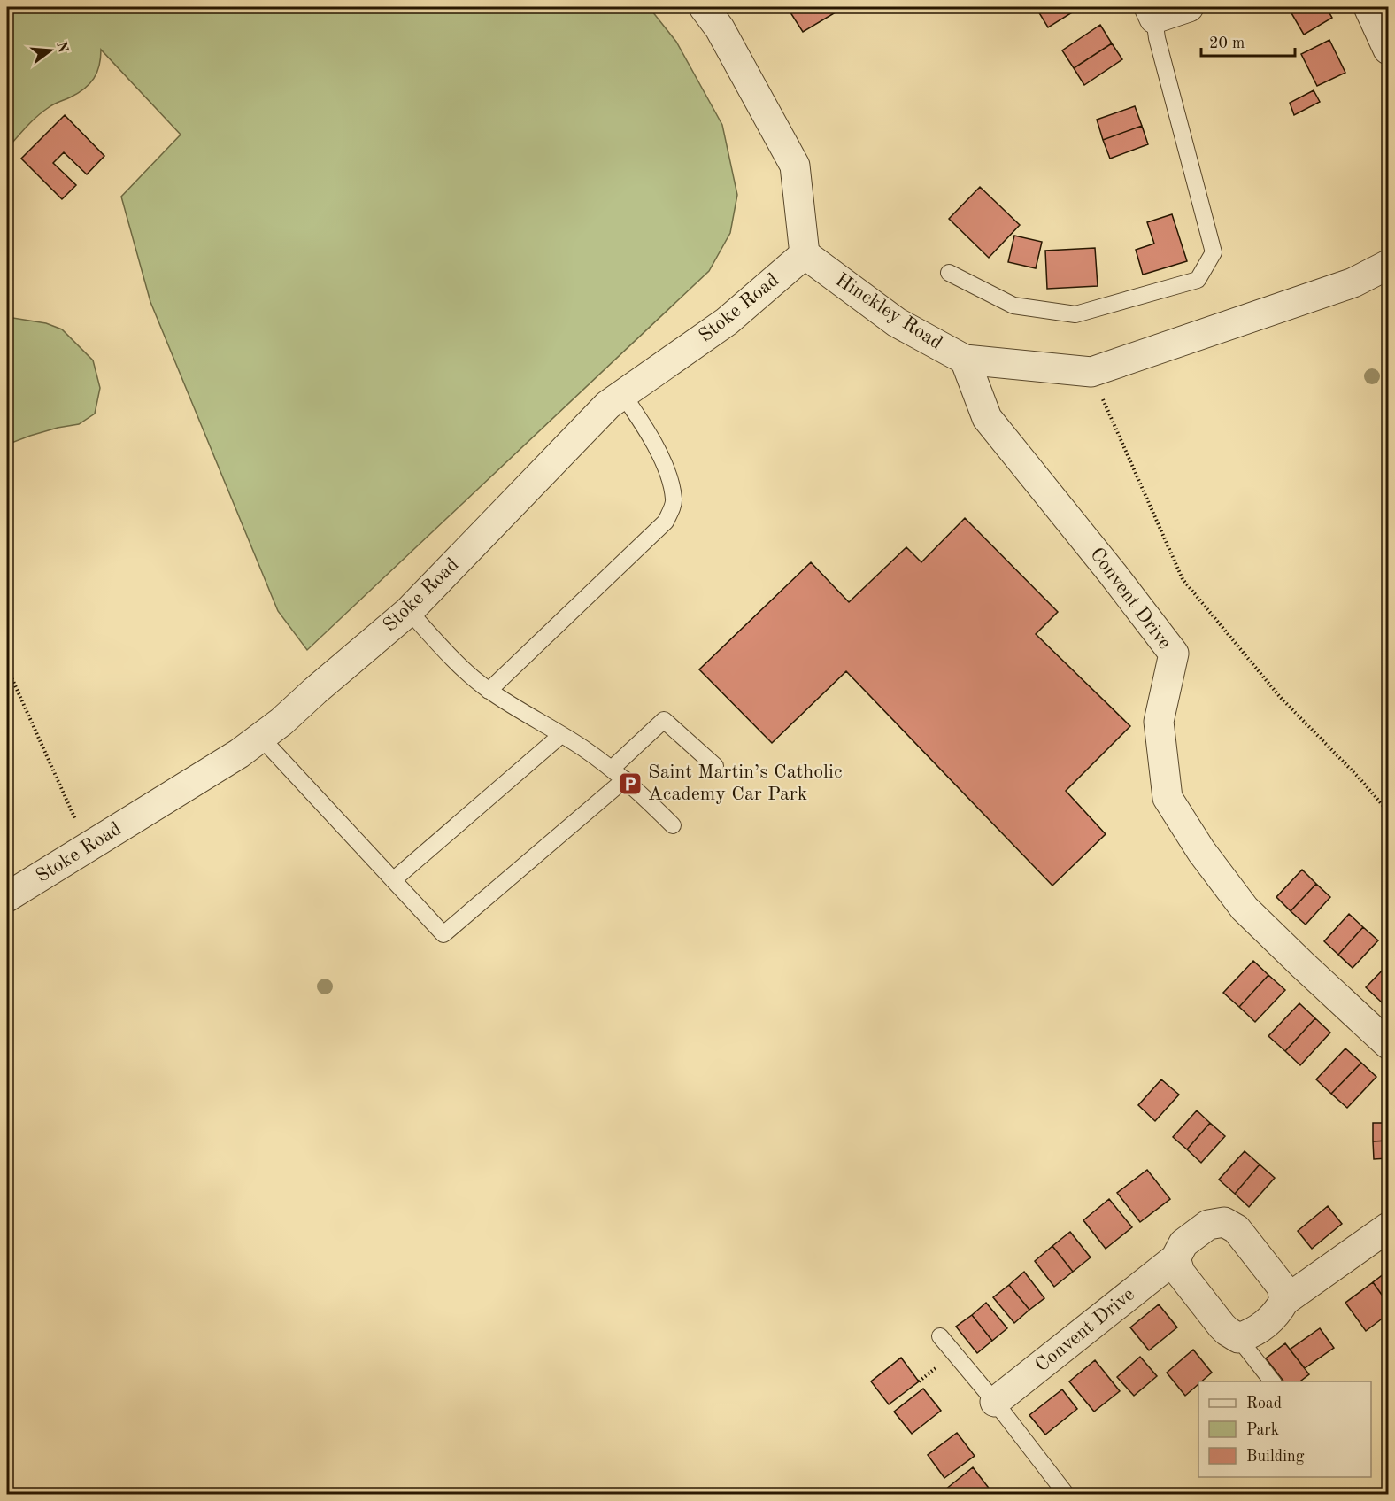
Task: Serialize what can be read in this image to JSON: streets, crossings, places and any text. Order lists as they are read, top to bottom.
{
  "streets": {
    "street": ["Stoke Road", "Hinckley Road", "Convent Drive"]
  },
  "crossings": [
    ["Stoke Road", "Hinckley Road"],
    ["Hinckley Road", "Convent Drive"]
  ],
  "places": {
    "parking": ["Saint Martin’s Catholic Academy Car Park"]
  },
  "legend": ["Road", "Park", "Building"],
  "scale_bar": "20 m",
  "north": "right"
}
